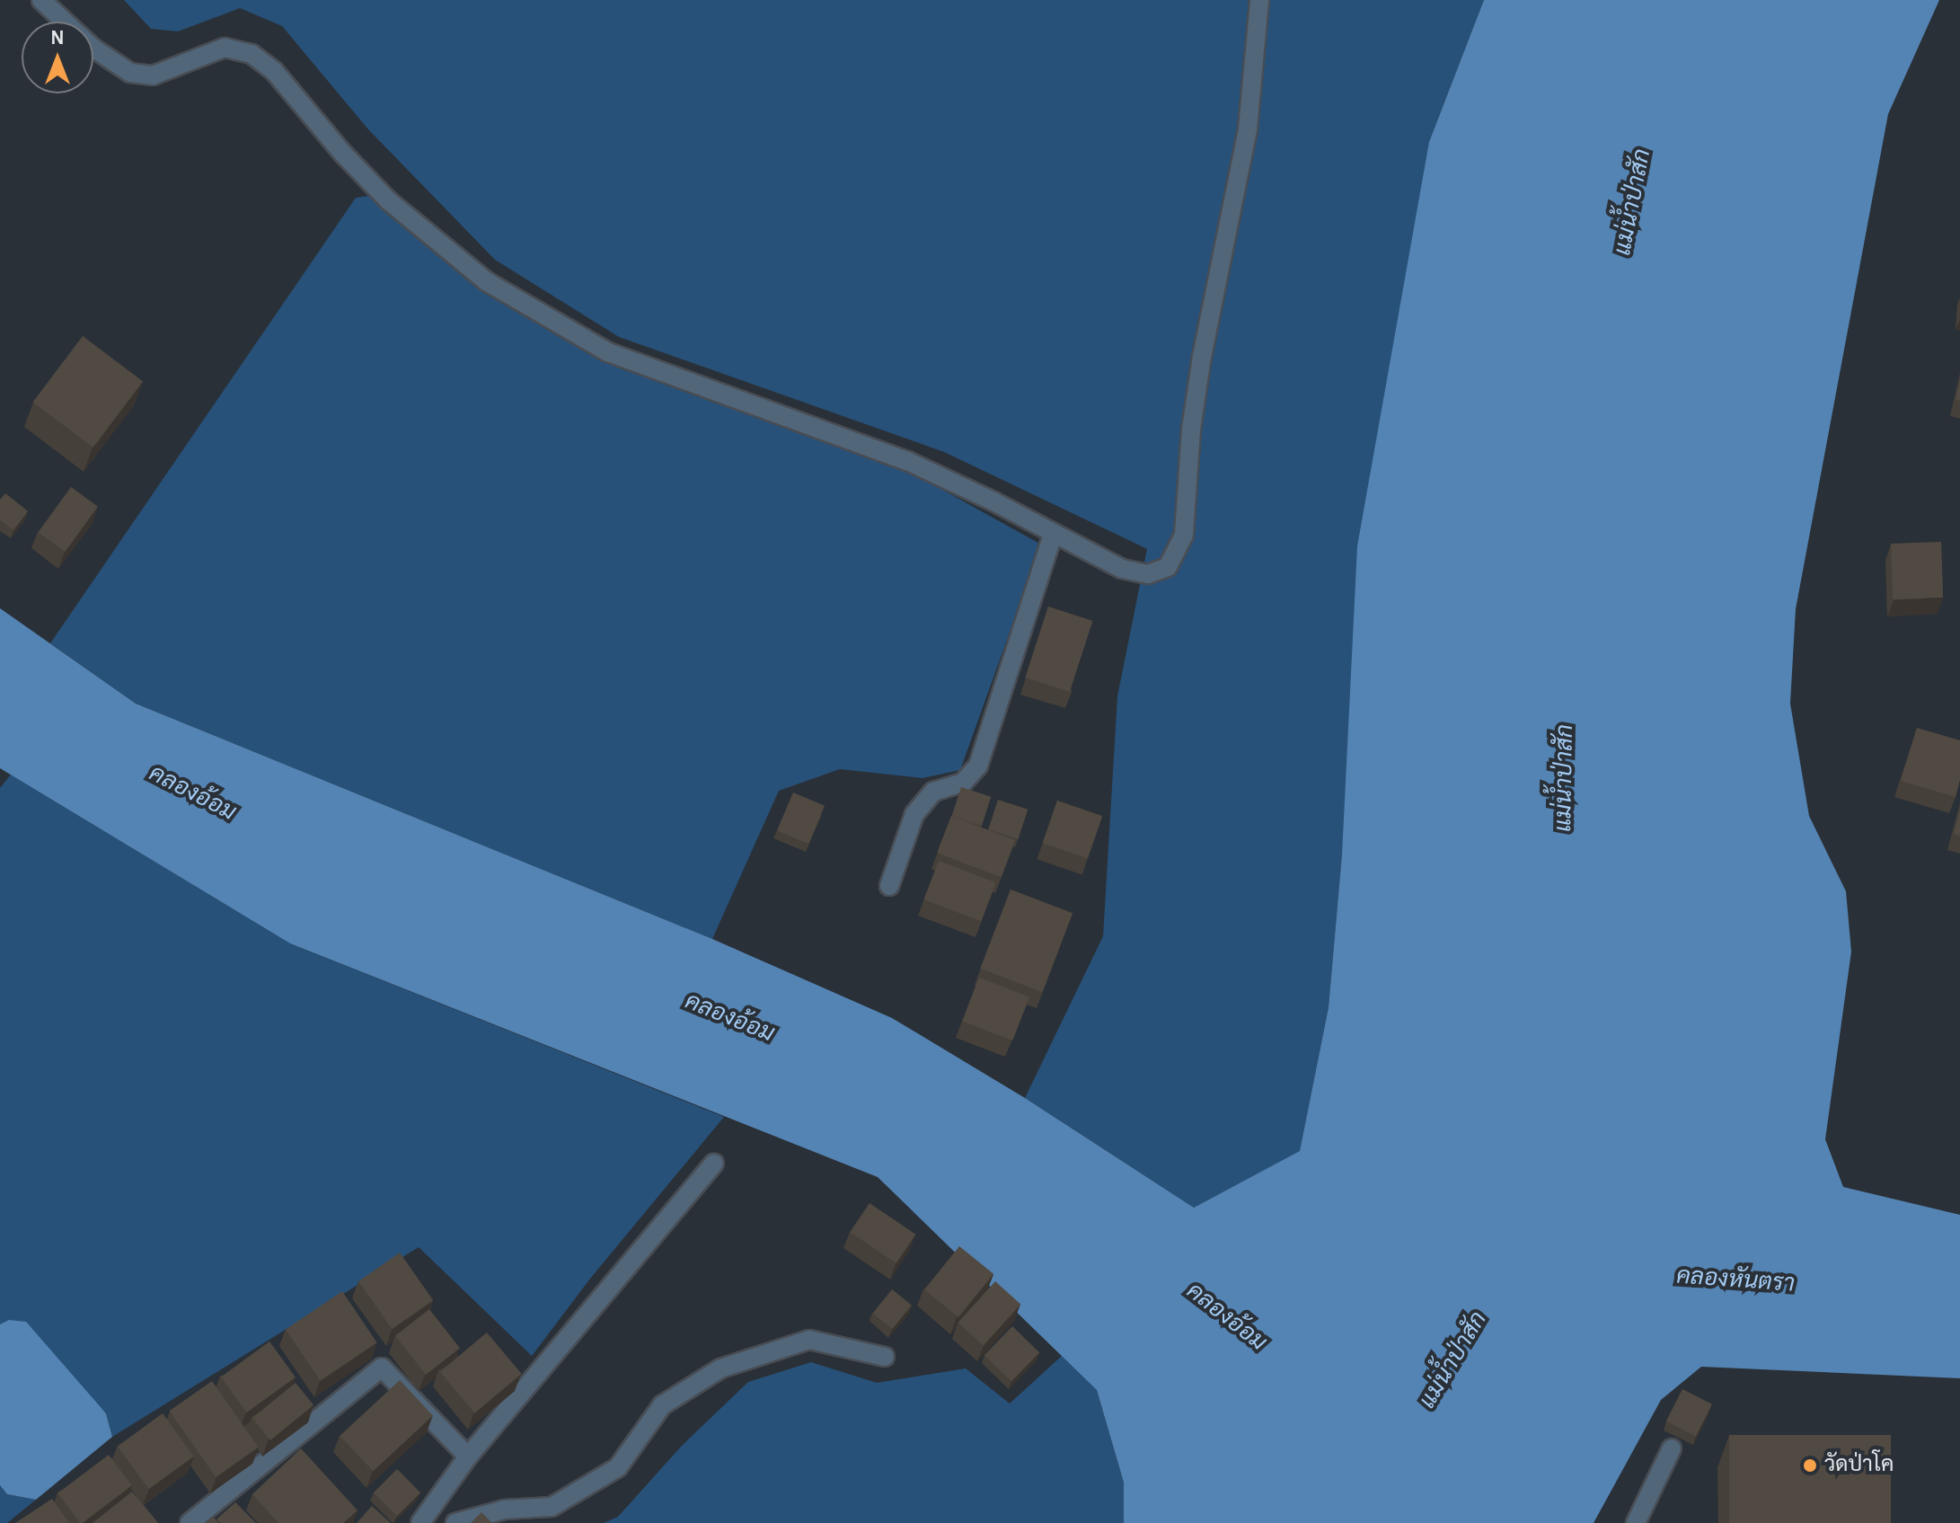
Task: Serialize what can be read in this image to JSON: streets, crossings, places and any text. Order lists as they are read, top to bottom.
{
  "water": ["แม่น้ำป่าสัก", "คลองอ้อม", "คลองหันตรา"],
  "places": ["วัดป่าโค"],
  "north": "top"
}
